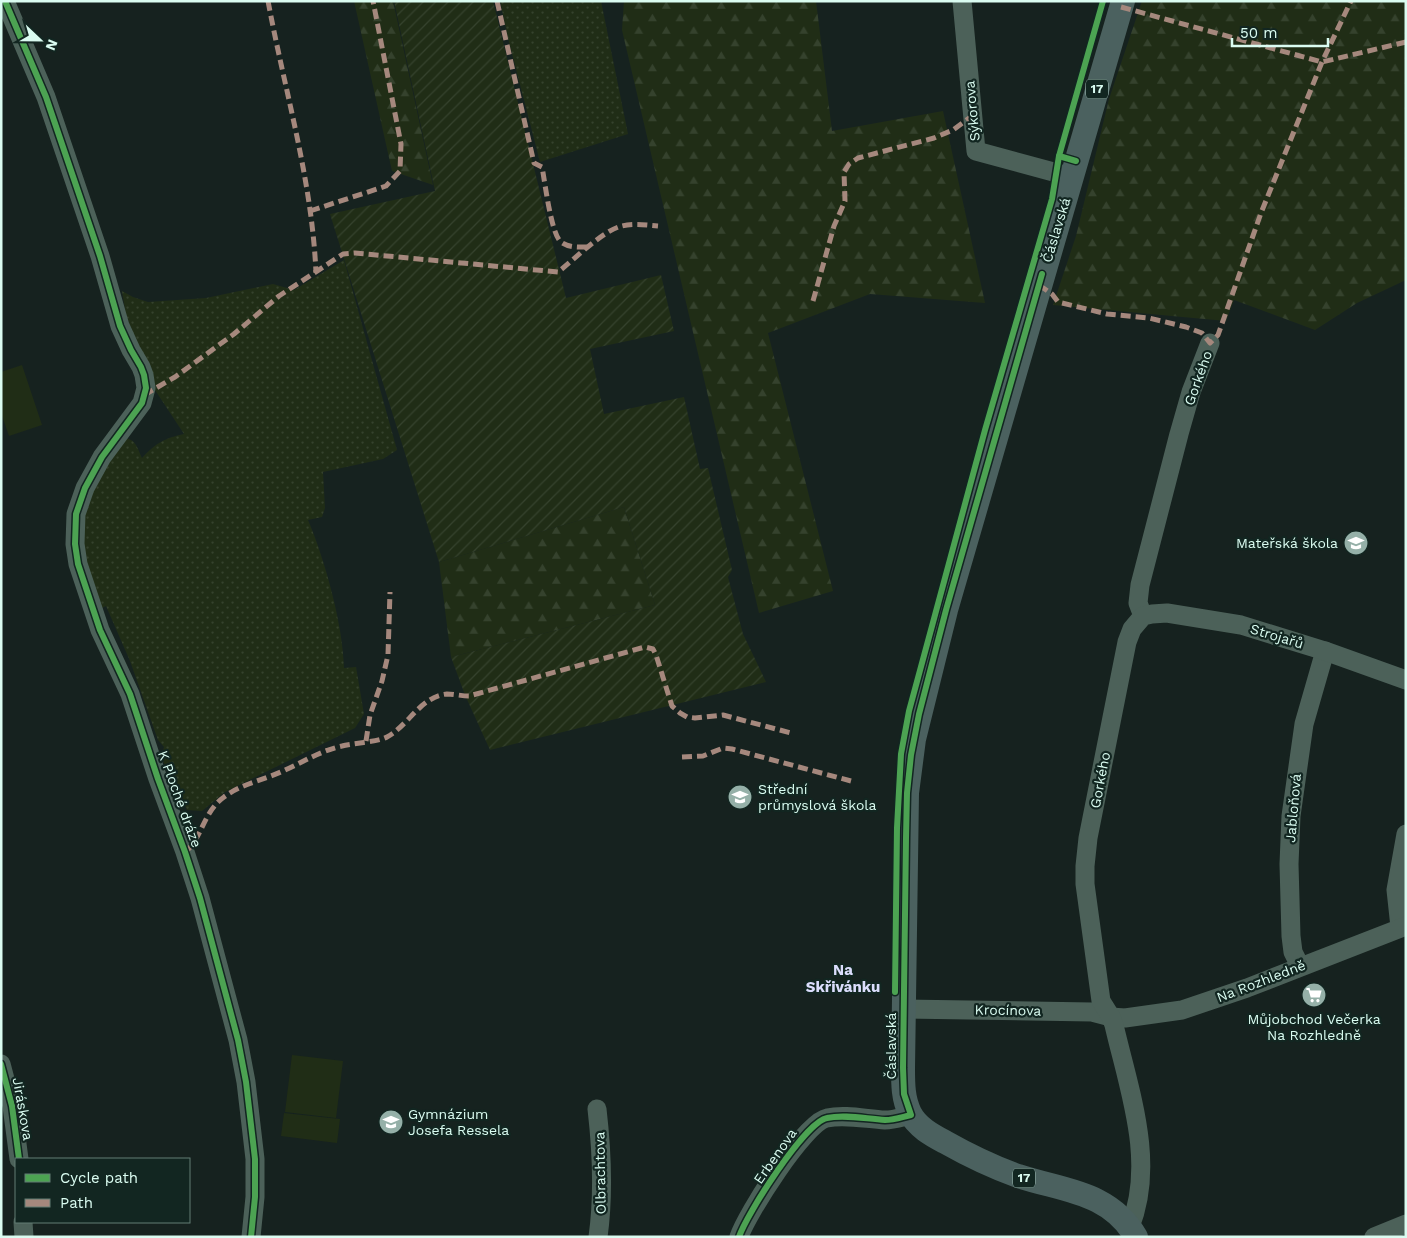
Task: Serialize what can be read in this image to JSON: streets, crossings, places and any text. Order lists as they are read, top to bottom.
{
  "streets": {
    "main road": ["17", "Čáslavská"],
    "street": [
      "Sýkorova",
      "Gorkého",
      "Strojařů",
      "K Ploché dráze",
      "Jabloňová",
      "Na Rozhledně",
      "Krocínova",
      "Jiráskova",
      "Erbenova",
      "Olbrachtova"
    ]
  },
  "crossings": [
    ["Sýkorova", "Čáslavská"],
    ["Čáslavská", "Gorkého"],
    ["Čáslavská", "Krocínova"],
    ["Čáslavská", "Erbenova"],
    ["Gorkého", "Strojařů"],
    ["Gorkého", "Na Rozhledně"],
    ["Gorkého", "Krocínova"],
    ["Strojařů", "Jabloňová"],
    ["Jabloňová", "Na Rozhledně"],
    ["Na Rozhledně", "Krocínova"]
  ],
  "districts": ["Na Skřivánku"],
  "places": {
    "school or university": ["Mateřská škola", "Střední průmyslová škola", "Gymnázium Josefa Ressela"],
    "supermarket": ["Můjobchod Večerka Na Rozhledně"]
  },
  "legend": ["Cycle path", "Path"],
  "scale_bar": "50 m",
  "north": "right"
}
